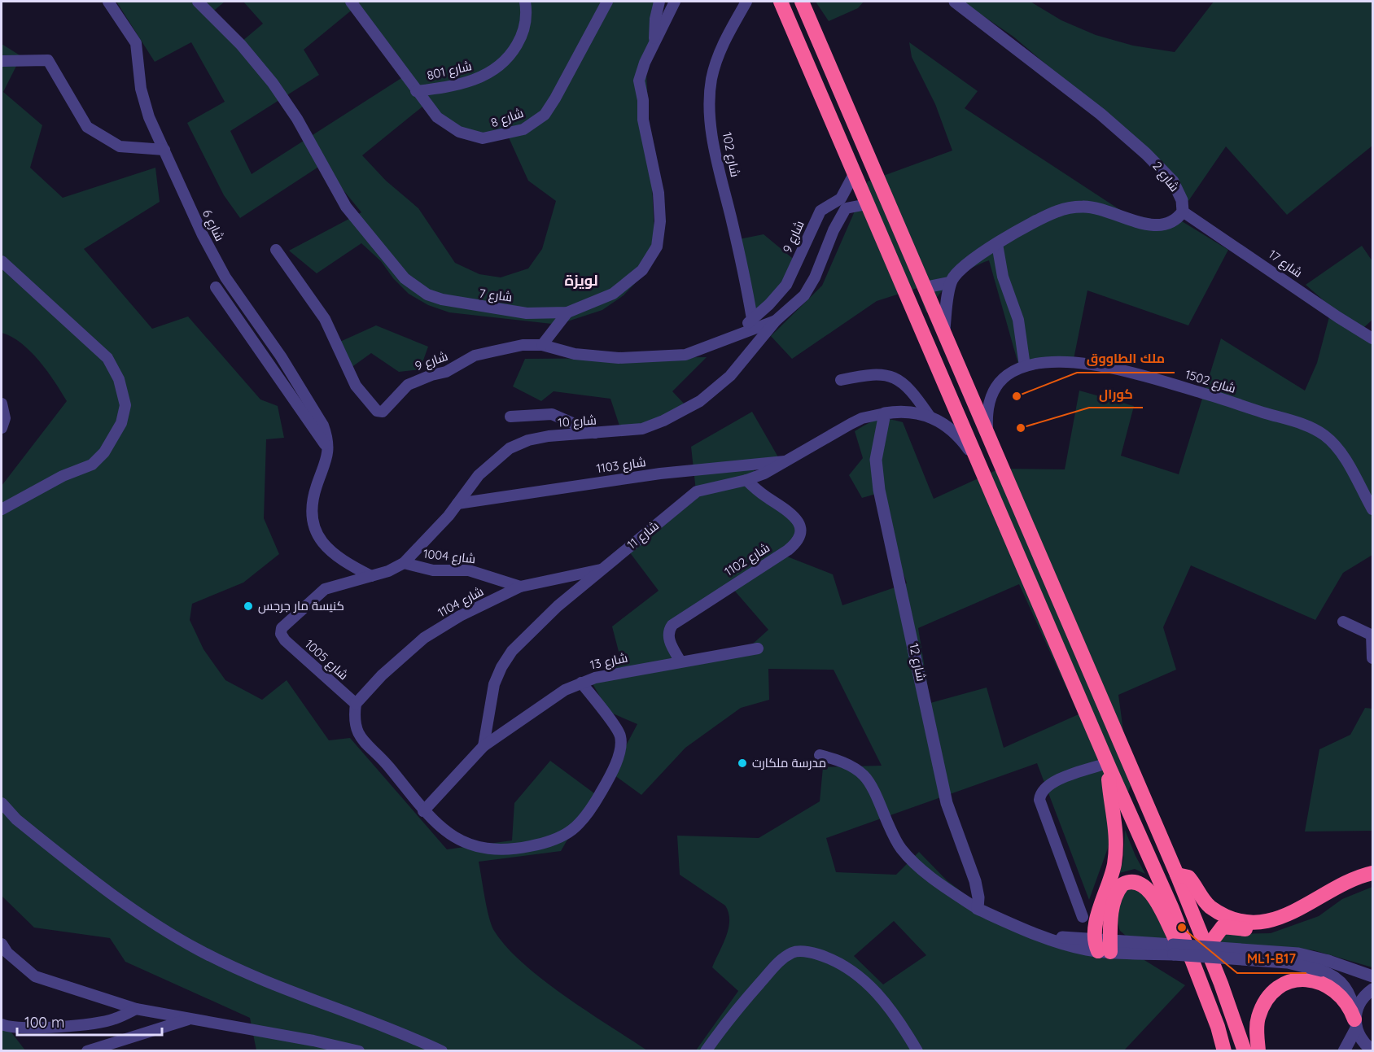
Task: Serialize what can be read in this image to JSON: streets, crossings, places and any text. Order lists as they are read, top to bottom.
{
  "streets": {
    "street": [
      "شارع 801",
      "شارع 8",
      "شارع 102",
      "شارع 2",
      "شارع 6",
      "شارع 9",
      "شارع 17",
      "شارع 7",
      "شارع 1502",
      "شارع 10",
      "شارع 1103",
      "شارع 11",
      "شارع 1004",
      "شارع 1102",
      "شارع 1104",
      "شارع 1005",
      "شارع 13",
      "شارع 12"
    ]
  },
  "crossings": [
    ["شارع 801", "شارع 8"],
    ["شارع 102", "شارع 9"],
    ["شارع 2", "شارع 17"],
    ["شارع 6", "شارع 10"],
    ["شارع 9", "شارع 10"],
    ["شارع 10", "شارع 1103"],
    ["شارع 10", "شارع 1004"],
    ["شارع 10", "شارع 1005"],
    ["شارع 1103", "شارع 11"],
    ["شارع 11", "شارع 1102"],
    ["شارع 11", "شارع 1104"],
    ["شارع 11", "شارع 13"],
    ["شارع 11", "شارع 12"],
    ["شارع 1004", "شارع 1104"],
    ["شارع 1102", "شارع 13"],
    ["شارع 1104", "شارع 1005"]
  ],
  "districts": ["لويزة"],
  "places": [
    "ملك الطاووق",
    "كورال",
    "كنيسة مار جرجس",
    "مدرسة ملكارت",
    "ML1-B17"
  ],
  "scale_bar": "100 m"
}
